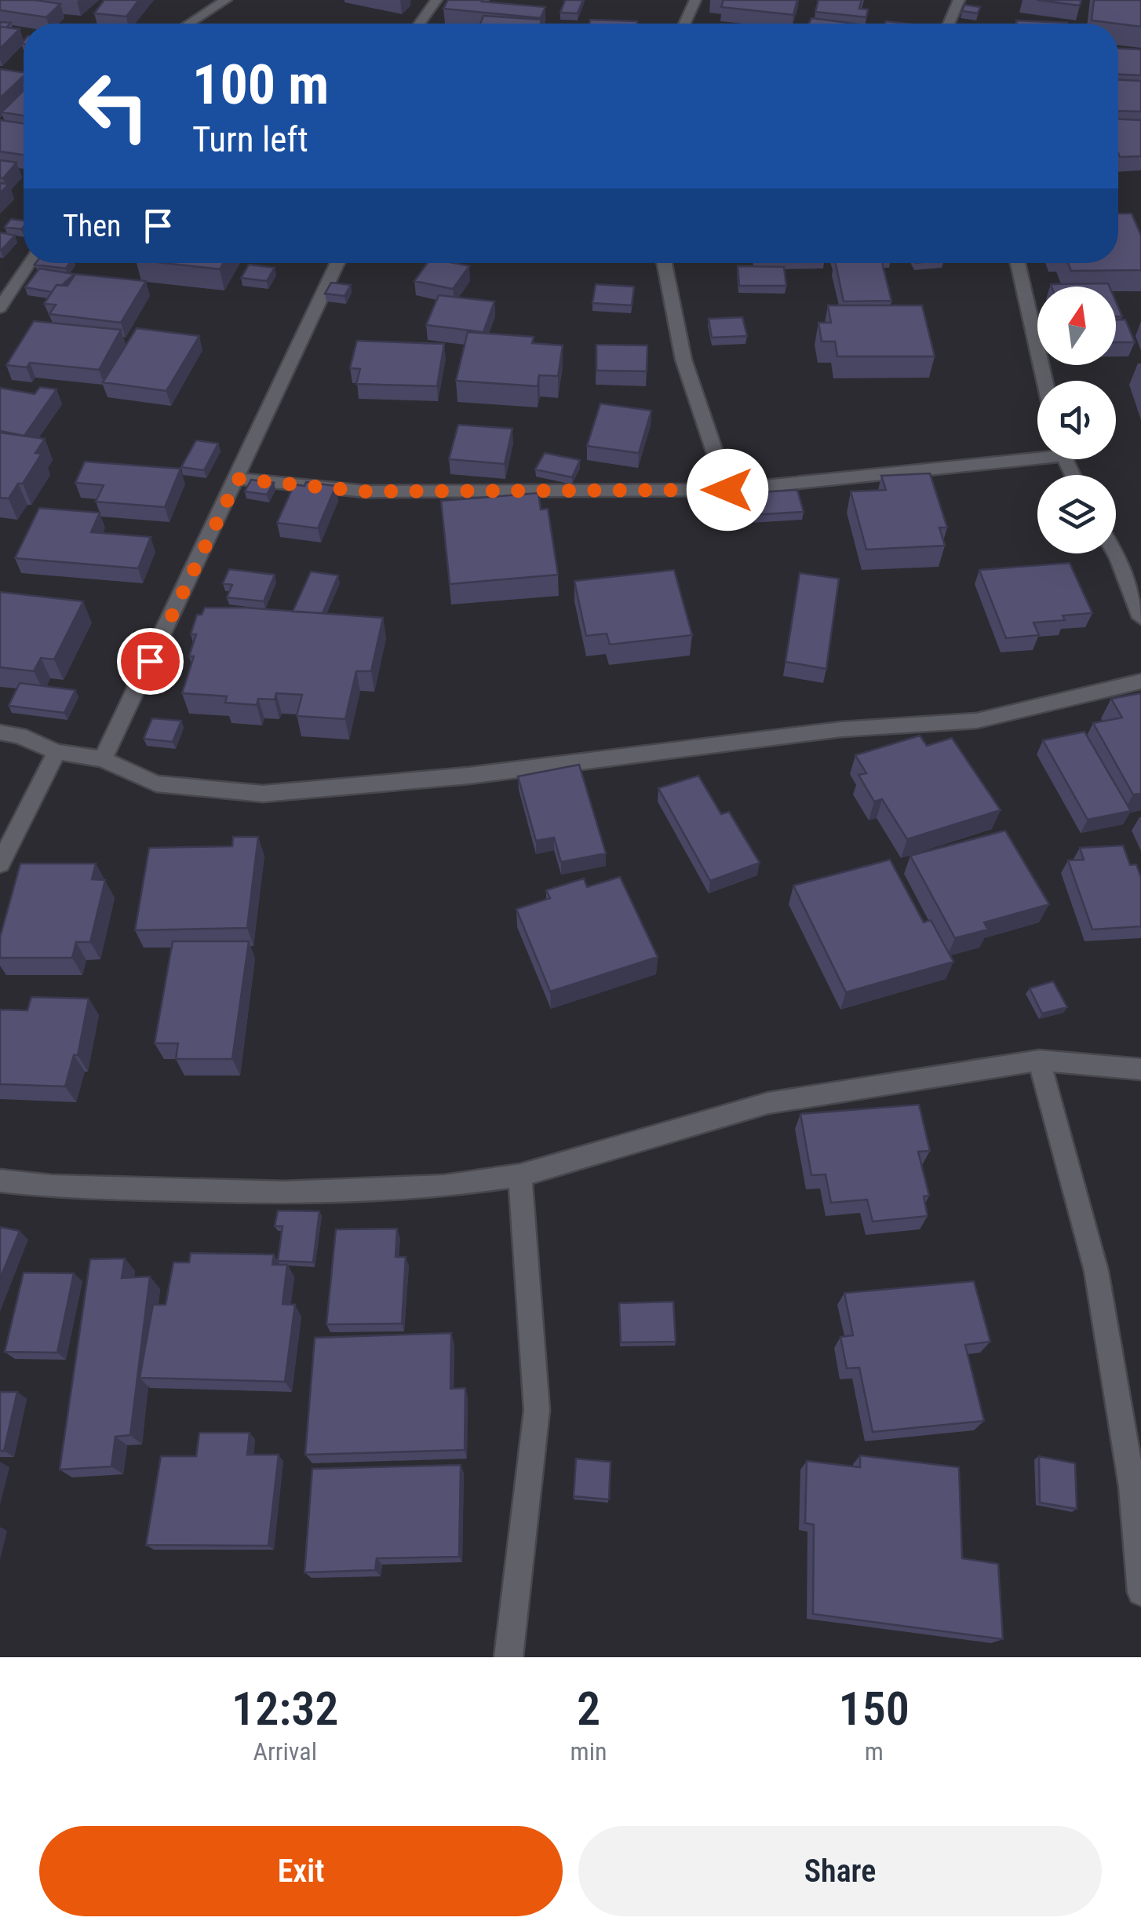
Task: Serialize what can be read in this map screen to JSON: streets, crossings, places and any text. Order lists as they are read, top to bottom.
{
  "north": "top",
  "page": {
    "turn": ["100 m", "Turn left"],
    "then": "Then",
    "eta": [
      "12:32",
      "Arrival",
      "2",
      "min",
      "150",
      "m"
    ],
    "buttons": ["Exit", "Share"]
  }
}
